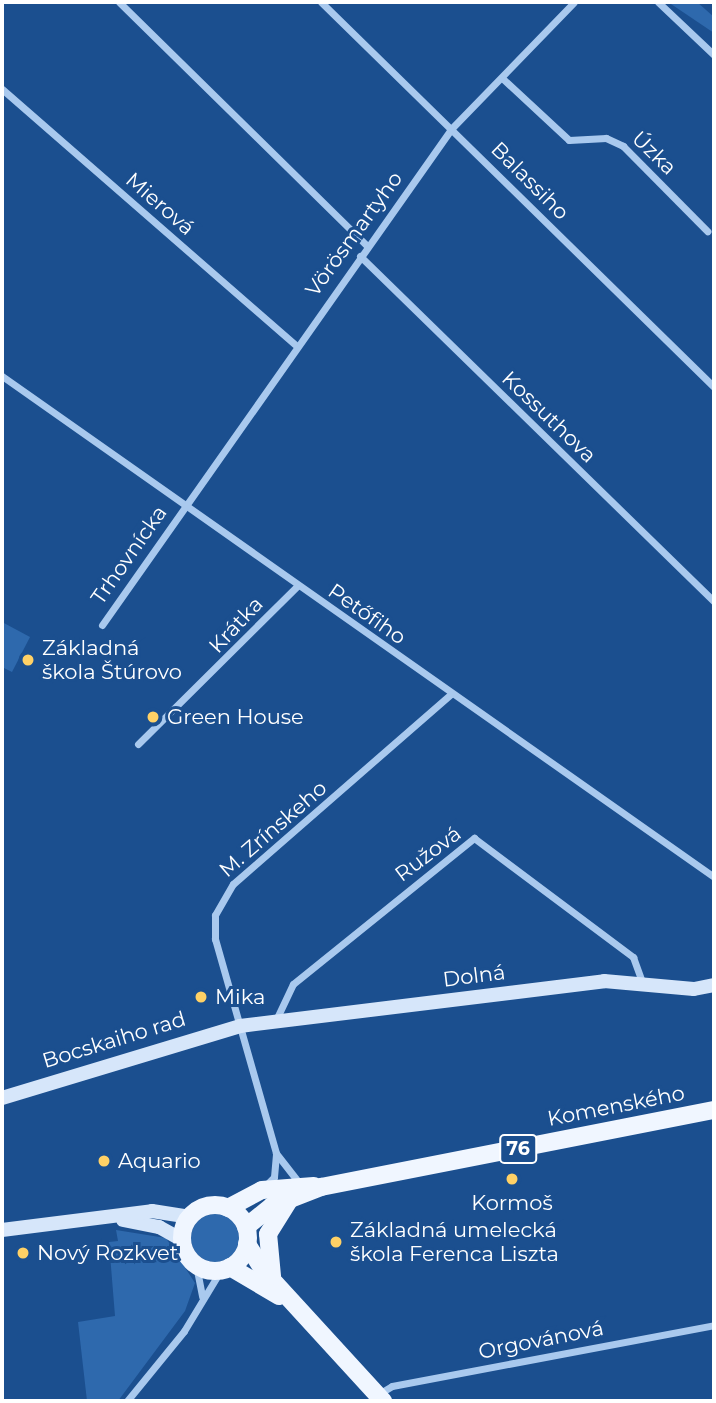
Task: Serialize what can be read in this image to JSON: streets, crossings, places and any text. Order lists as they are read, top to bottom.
{
  "streets": {
    "main road": ["Komenského", "76"],
    "street": [
      "Úzka",
      "Balassiho",
      "Mierová",
      "Vörösmartyho",
      "Kossuthova",
      "Trhovnícka",
      "Petőfiho",
      "Krátka",
      "M. Zrínskeho",
      "Ružová",
      "Dolná",
      "Bocskaiho rad",
      "Orgovánová"
    ]
  },
  "crossings": [
    ["Úzka", "Vörösmartyho"],
    ["Balassiho", "Vörösmartyho"],
    ["Mierová", "Vörösmartyho"],
    ["Vörösmartyho", "Kossuthova"],
    ["Vörösmartyho", "Trhovnícka"],
    ["Vörösmartyho", "Petőfiho"],
    ["Trhovnícka", "Petőfiho"],
    ["Petőfiho", "Krátka"],
    ["Petőfiho", "M. Zrínskeho"],
    ["M. Zrínskeho", "Dolná"],
    ["M. Zrínskeho", "Bocskaiho rad"],
    ["Ružová", "Dolná"],
    ["Dolná", "Bocskaiho rad"],
    ["Komenského", "76"]
  ],
  "places": [
    "Základná škola Štúrovo",
    "Green House",
    "Mika",
    "Aquario",
    "Kormoš",
    "Základná umelecká škola Ferenca Liszta",
    "Nový Rozkvet"
  ]
}
